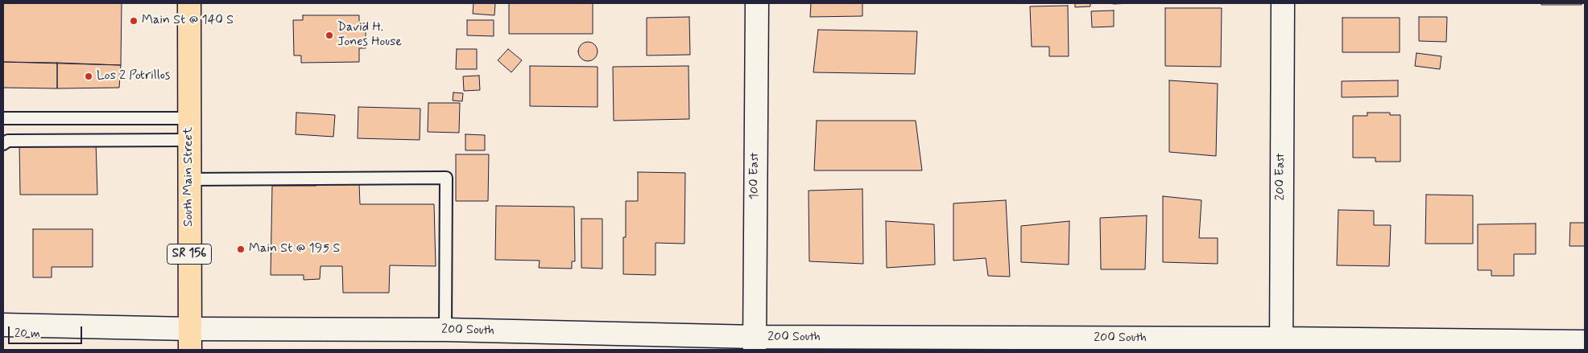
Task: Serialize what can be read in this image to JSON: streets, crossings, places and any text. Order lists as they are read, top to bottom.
{
  "streets": {
    "main road": ["South Main Street", "SR 156"],
    "street": ["100 East", "200 East", "200 South"]
  },
  "crossings": [
    ["100 East", "200 South"],
    ["South Main Street", "200 South"],
    ["200 East", "200 South"]
  ],
  "places": [
    "Main St @ 140 S",
    "David H. Jones House",
    "Los 2 Potrillos",
    "Main St @ 195 S"
  ],
  "scale_bar": "20 m"
}
